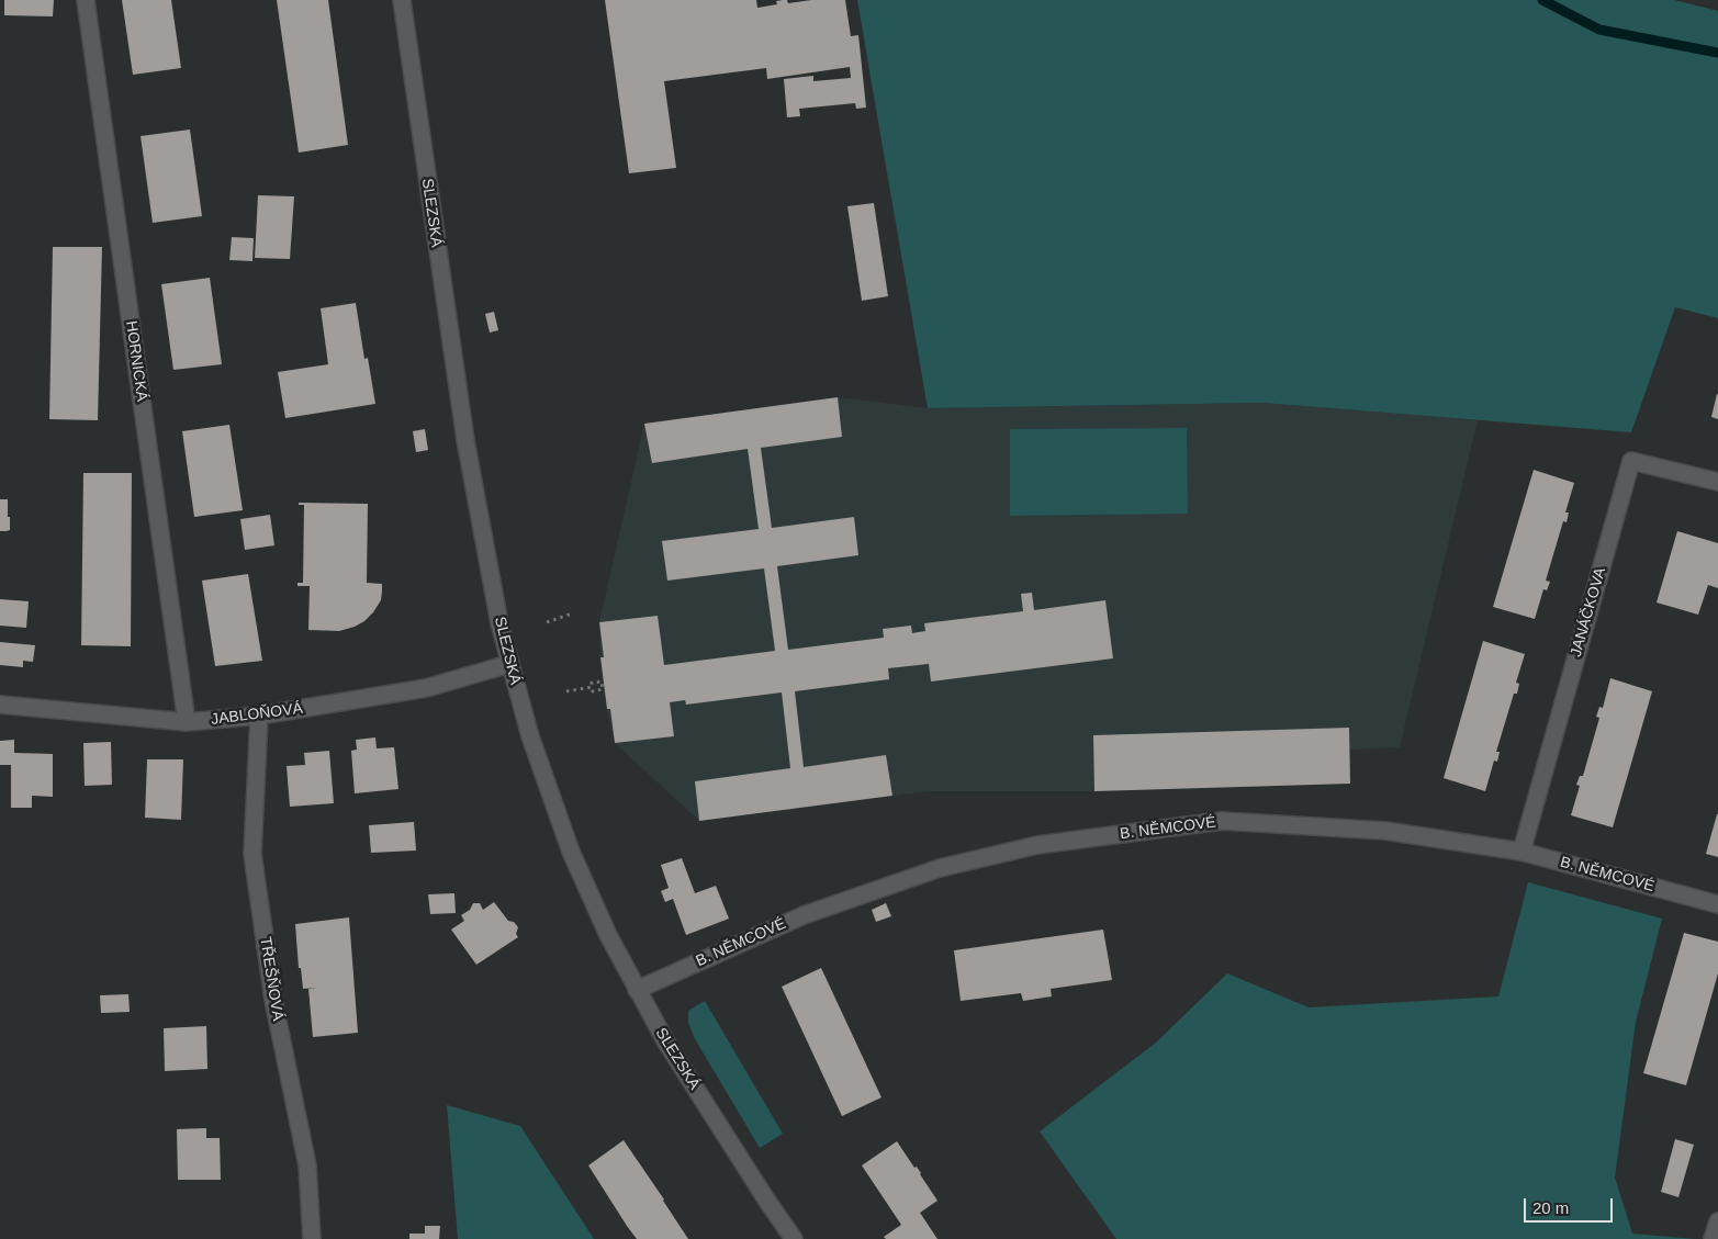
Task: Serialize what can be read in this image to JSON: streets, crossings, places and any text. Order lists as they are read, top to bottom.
{
  "streets": {
    "street": [
      "SLEZSKÁ",
      "HORNICKÁ",
      "JANÁČKOVA",
      "JABLOŇOVÁ",
      "B. NĚMCOVÉ",
      "TŘEŠŇOVÁ"
    ]
  },
  "crossings": [
    ["SLEZSKÁ", "JABLOŇOVÁ"],
    ["SLEZSKÁ", "B. NĚMCOVÉ"],
    ["HORNICKÁ", "JABLOŇOVÁ"],
    ["JANÁČKOVA", "B. NĚMCOVÉ"],
    ["JABLOŇOVÁ", "TŘEŠŇOVÁ"]
  ],
  "scale_bar": "20 m"
}
